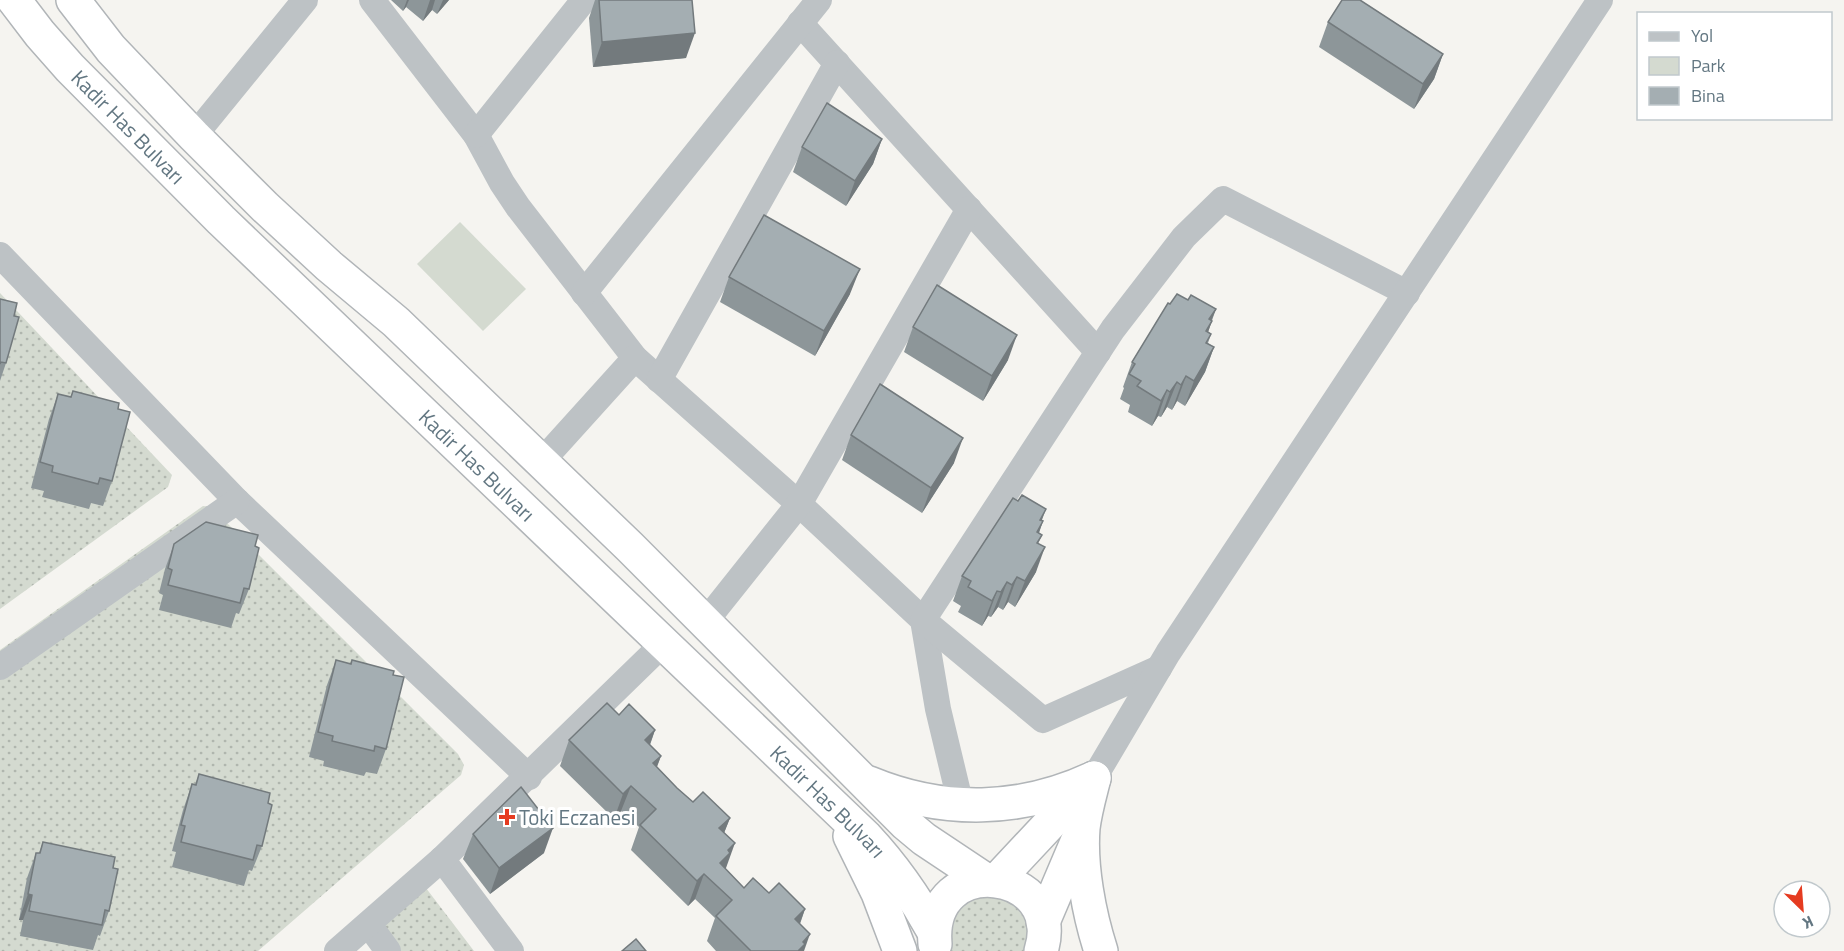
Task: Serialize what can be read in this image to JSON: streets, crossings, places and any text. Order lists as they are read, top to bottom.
{
  "streets": {
    "highway": ["Kadir Has Bulvarı"]
  },
  "places": {
    "health": ["Toki Eczanesi"]
  },
  "legend": ["Yol", "Park", "Bina"],
  "north": "bottom right"
}
